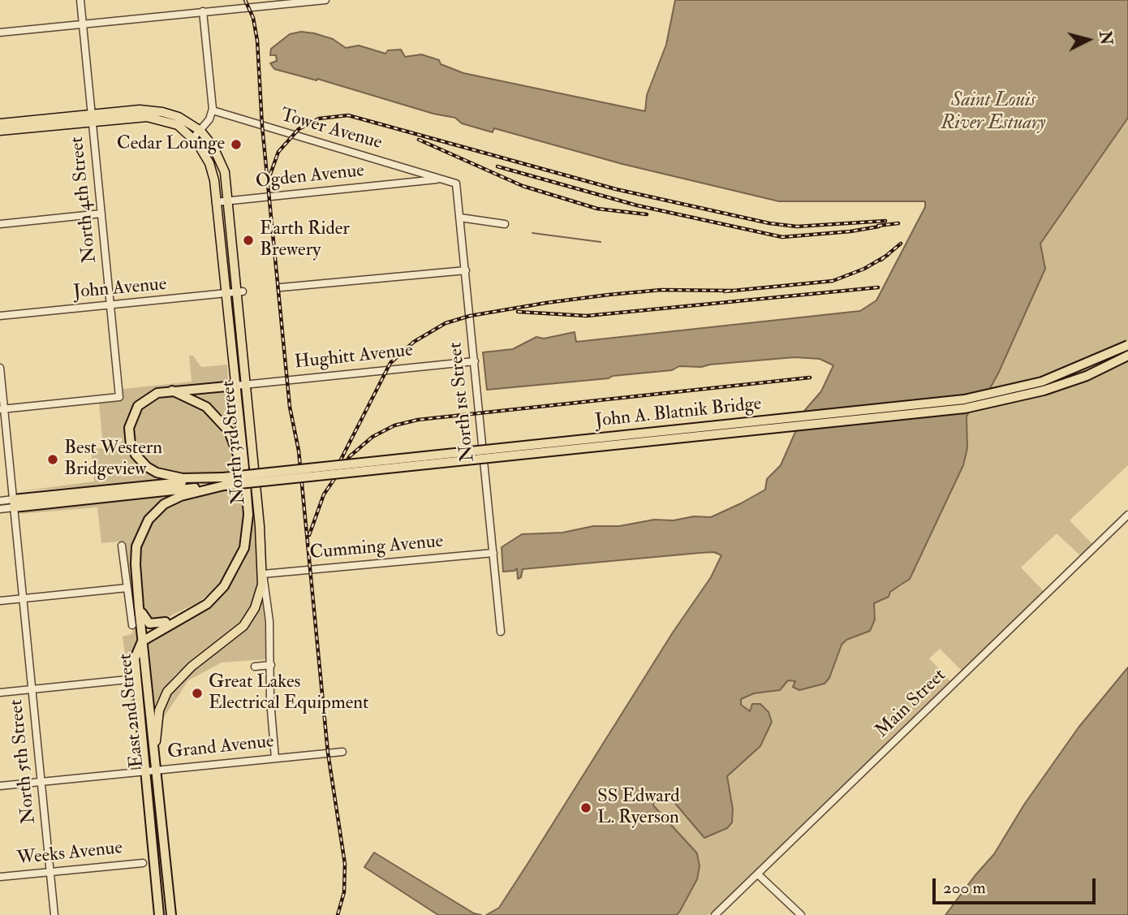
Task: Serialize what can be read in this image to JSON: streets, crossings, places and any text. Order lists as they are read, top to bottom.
{
  "streets": {
    "highway": ["John A. Blatnik Bridge", "North 3rd Street", "East 2nd Street"],
    "street": [
      "Tower Avenue",
      "Ogden Avenue",
      "North 4th Street",
      "John Avenue",
      "Hughitt Avenue",
      "North 1st Street",
      "Cumming Avenue",
      "Main Street",
      "Grand Avenue",
      "North 5th Street",
      "Weeks Avenue"
    ]
  },
  "crossings": [
    ["Tower Avenue", "Ogden Avenue"],
    ["Tower Avenue", "North 1st Street"],
    ["Ogden Avenue", "North 1st Street"],
    ["Ogden Avenue", "North 3rd Street"],
    ["North 4th Street", "John Avenue"],
    ["North 4th Street", "North 5th Street"],
    ["John Avenue", "North 3rd Street"],
    ["Hughitt Avenue", "North 1st Street"],
    ["Hughitt Avenue", "North 3rd Street"],
    ["North 1st Street", "Cumming Avenue"],
    ["North 3rd Street", "Cumming Avenue"],
    ["North 3rd Street", "Grand Avenue"],
    ["East 2nd Street", "Grand Avenue"],
    ["Grand Avenue", "North 5th Street"],
    ["North 5th Street", "Weeks Avenue"]
  ],
  "water": ["Saint Louis River Estuary"],
  "places": [
    "Cedar Lounge",
    "Earth Rider Brewery",
    "Best Western Bridgeview",
    "Great Lakes Electrical Equipment",
    "SS Edward L. Ryerson"
  ],
  "scale_bar": "200 m",
  "north": "right"
}
